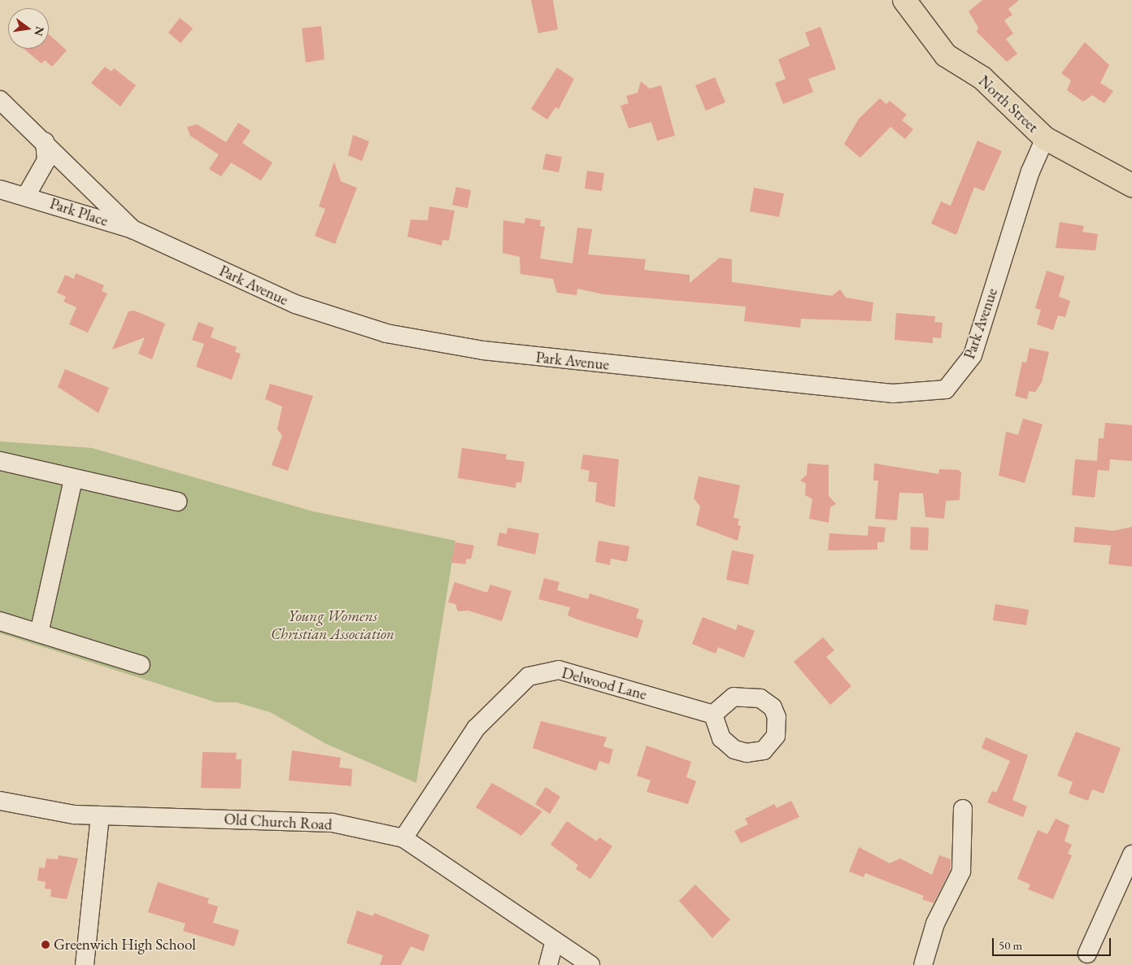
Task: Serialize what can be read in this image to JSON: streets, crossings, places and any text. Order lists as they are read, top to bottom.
{
  "streets": {
    "main road": ["North Street"],
    "street": [
      "Park Place",
      "Park Avenue",
      "Delwood Lane",
      "Old Church Road"
    ]
  },
  "crossings": [
    ["North Street", "Park Avenue"],
    ["Park Place", "Park Avenue"],
    ["Delwood Lane", "Old Church Road"]
  ],
  "parks": ["Young Womens Christian Association"],
  "places": ["Greenwich High School"],
  "scale_bar": "50 m",
  "north": "right"
}
